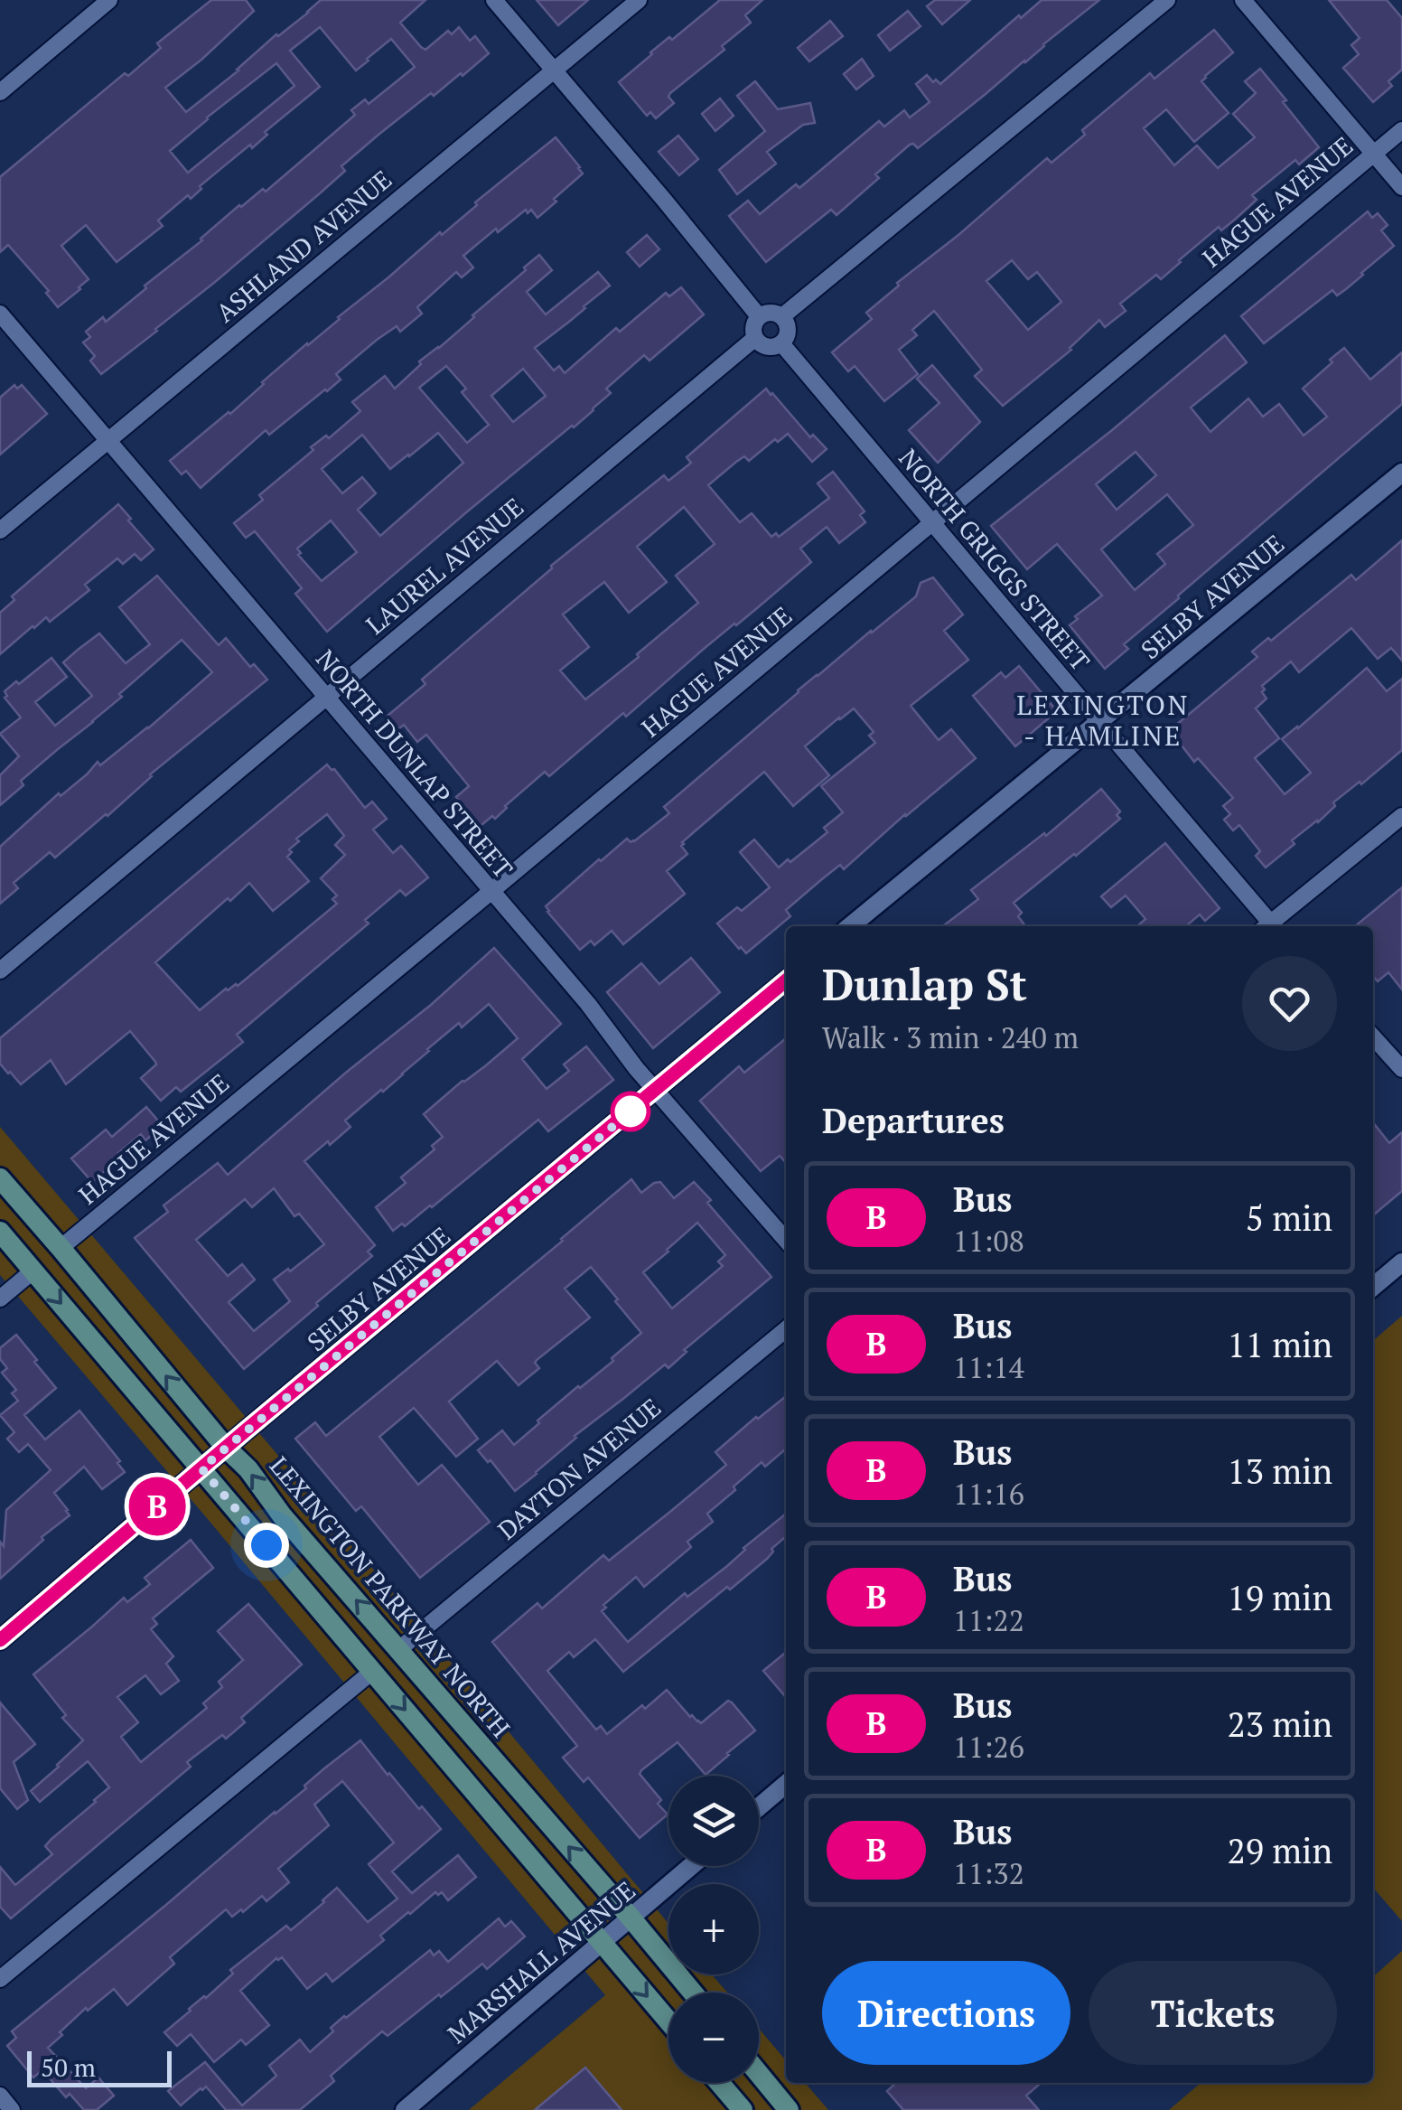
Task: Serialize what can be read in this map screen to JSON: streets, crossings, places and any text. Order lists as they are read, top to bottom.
{
  "streets": {
    "main road": ["LEXINGTON PARKWAY NORTH"],
    "street": [
      "HAGUE AVENUE",
      "ASHLAND AVENUE",
      "NORTH GRIGGS STREET",
      "LAUREL AVENUE",
      "SELBY AVENUE",
      "NORTH DUNLAP STREET",
      "DAYTON AVENUE",
      "MARSHALL AVENUE"
    ]
  },
  "crossings": [
    ["HAGUE AVENUE", "NORTH GRIGGS STREET"],
    ["HAGUE AVENUE", "NORTH DUNLAP STREET"],
    ["HAGUE AVENUE", "LEXINGTON PARKWAY NORTH"],
    ["ASHLAND AVENUE", "NORTH DUNLAP STREET"],
    ["NORTH GRIGGS STREET", "LAUREL AVENUE"],
    ["NORTH GRIGGS STREET", "SELBY AVENUE"],
    ["LAUREL AVENUE", "NORTH DUNLAP STREET"],
    ["SELBY AVENUE", "NORTH DUNLAP STREET"],
    ["SELBY AVENUE", "LEXINGTON PARKWAY NORTH"],
    ["DAYTON AVENUE", "LEXINGTON PARKWAY NORTH"],
    ["LEXINGTON PARKWAY NORTH", "MARSHALL AVENUE"]
  ],
  "districts": ["LEXINGTON - HAMLINE"],
  "lines": ["bus line B"],
  "scale_bar": "50 m",
  "page": {
    "on_map": "B",
    "heading": [
      ["Dunlap St", "Walk · 3 min · 240 m"],
      "Departures"
    ],
    "list": [
      {
        "mark": "B",
        "name": "Bus",
        "note": "11:08",
        "value": "5 min"
      },
      {
        "mark": "B",
        "name": "Bus",
        "note": "11:14",
        "value": "11 min"
      },
      {
        "mark": "B",
        "name": "Bus",
        "note": "11:16",
        "value": "13 min"
      },
      {
        "mark": "B",
        "name": "Bus",
        "note": "11:22",
        "value": "19 min"
      },
      {
        "mark": "B",
        "name": "Bus",
        "note": "11:26",
        "value": "23 min"
      },
      {
        "mark": "B",
        "name": "Bus",
        "note": "11:32",
        "value": "29 min"
      }
    ],
    "map_buttons": ["+", "−"],
    "buttons": ["Directions", "Tickets"],
    "scale": "50 m"
  }
}
